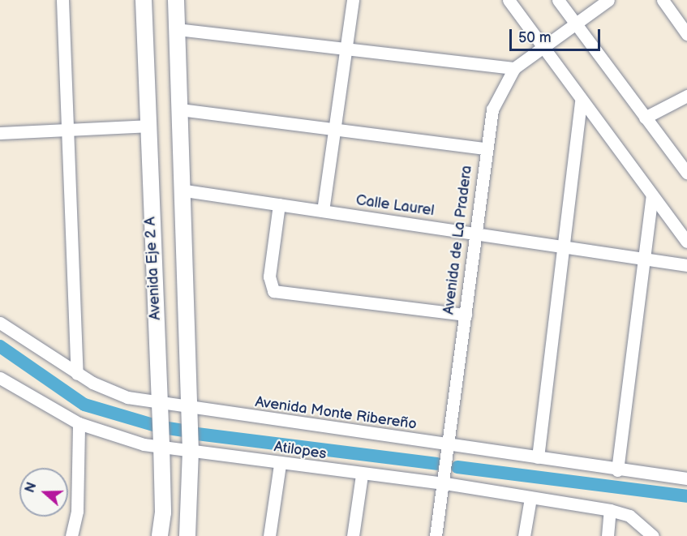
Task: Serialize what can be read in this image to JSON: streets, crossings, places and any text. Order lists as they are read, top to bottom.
{
  "streets": {
    "street": [
      "Calle Laurel",
      "Avenida de La Pradera",
      "Avenida Eje 2 A",
      "Avenida Monte Ribereño",
      "Atilopes"
    ]
  },
  "crossings": [
    ["Calle Laurel", "Avenida de La Pradera"],
    ["Avenida de La Pradera", "Avenida Monte Ribereño"],
    ["Avenida de La Pradera", "Atilopes"],
    ["Avenida Eje 2 A", "Avenida Monte Ribereño"],
    ["Avenida Eje 2 A", "Atilopes"]
  ],
  "scale_bar": "50 m",
  "north": "left"
}
